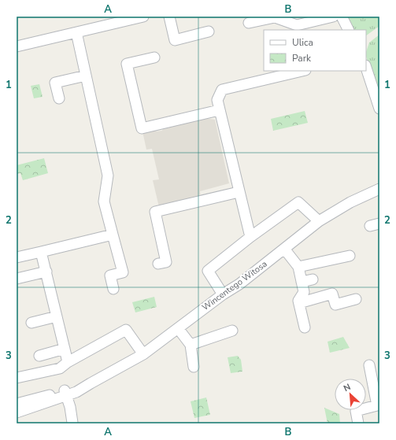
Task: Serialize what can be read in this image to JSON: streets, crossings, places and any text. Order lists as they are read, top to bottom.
{
  "streets": {
    "street": ["Wincentego Witosa"]
  },
  "legend": ["Ulica", "Park"],
  "north": "top left",
  "grid": {
    "columns": ["A", "B"],
    "rows": ["1", "2", "3"]
  }
}
